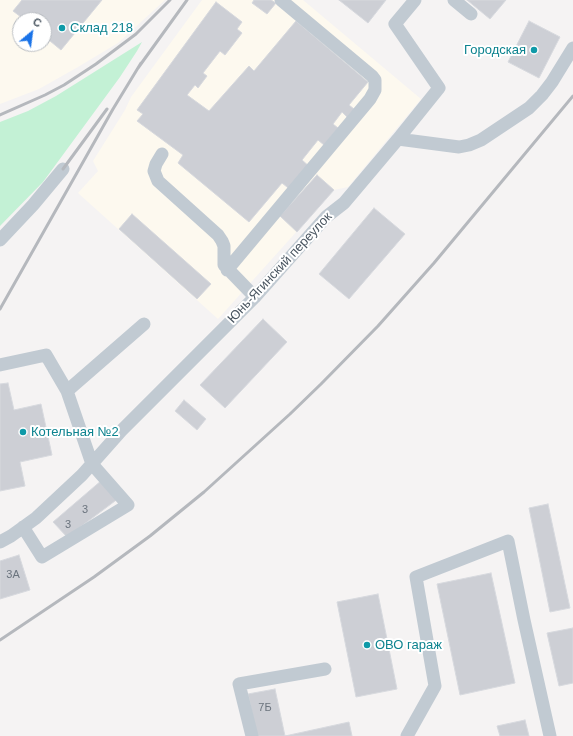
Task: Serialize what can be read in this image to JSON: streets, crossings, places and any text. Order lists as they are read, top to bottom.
{
  "streets": {
    "street": ["Юнь-Ягинский переулок"]
  },
  "places": [
    "Склад 218",
    "Городская",
    "Котельная №2",
    "ОВО гараж"
  ],
  "house_numbers": [
    "3",
    "3",
    "3А",
    "7Б"
  ],
  "north": "top right"
}
